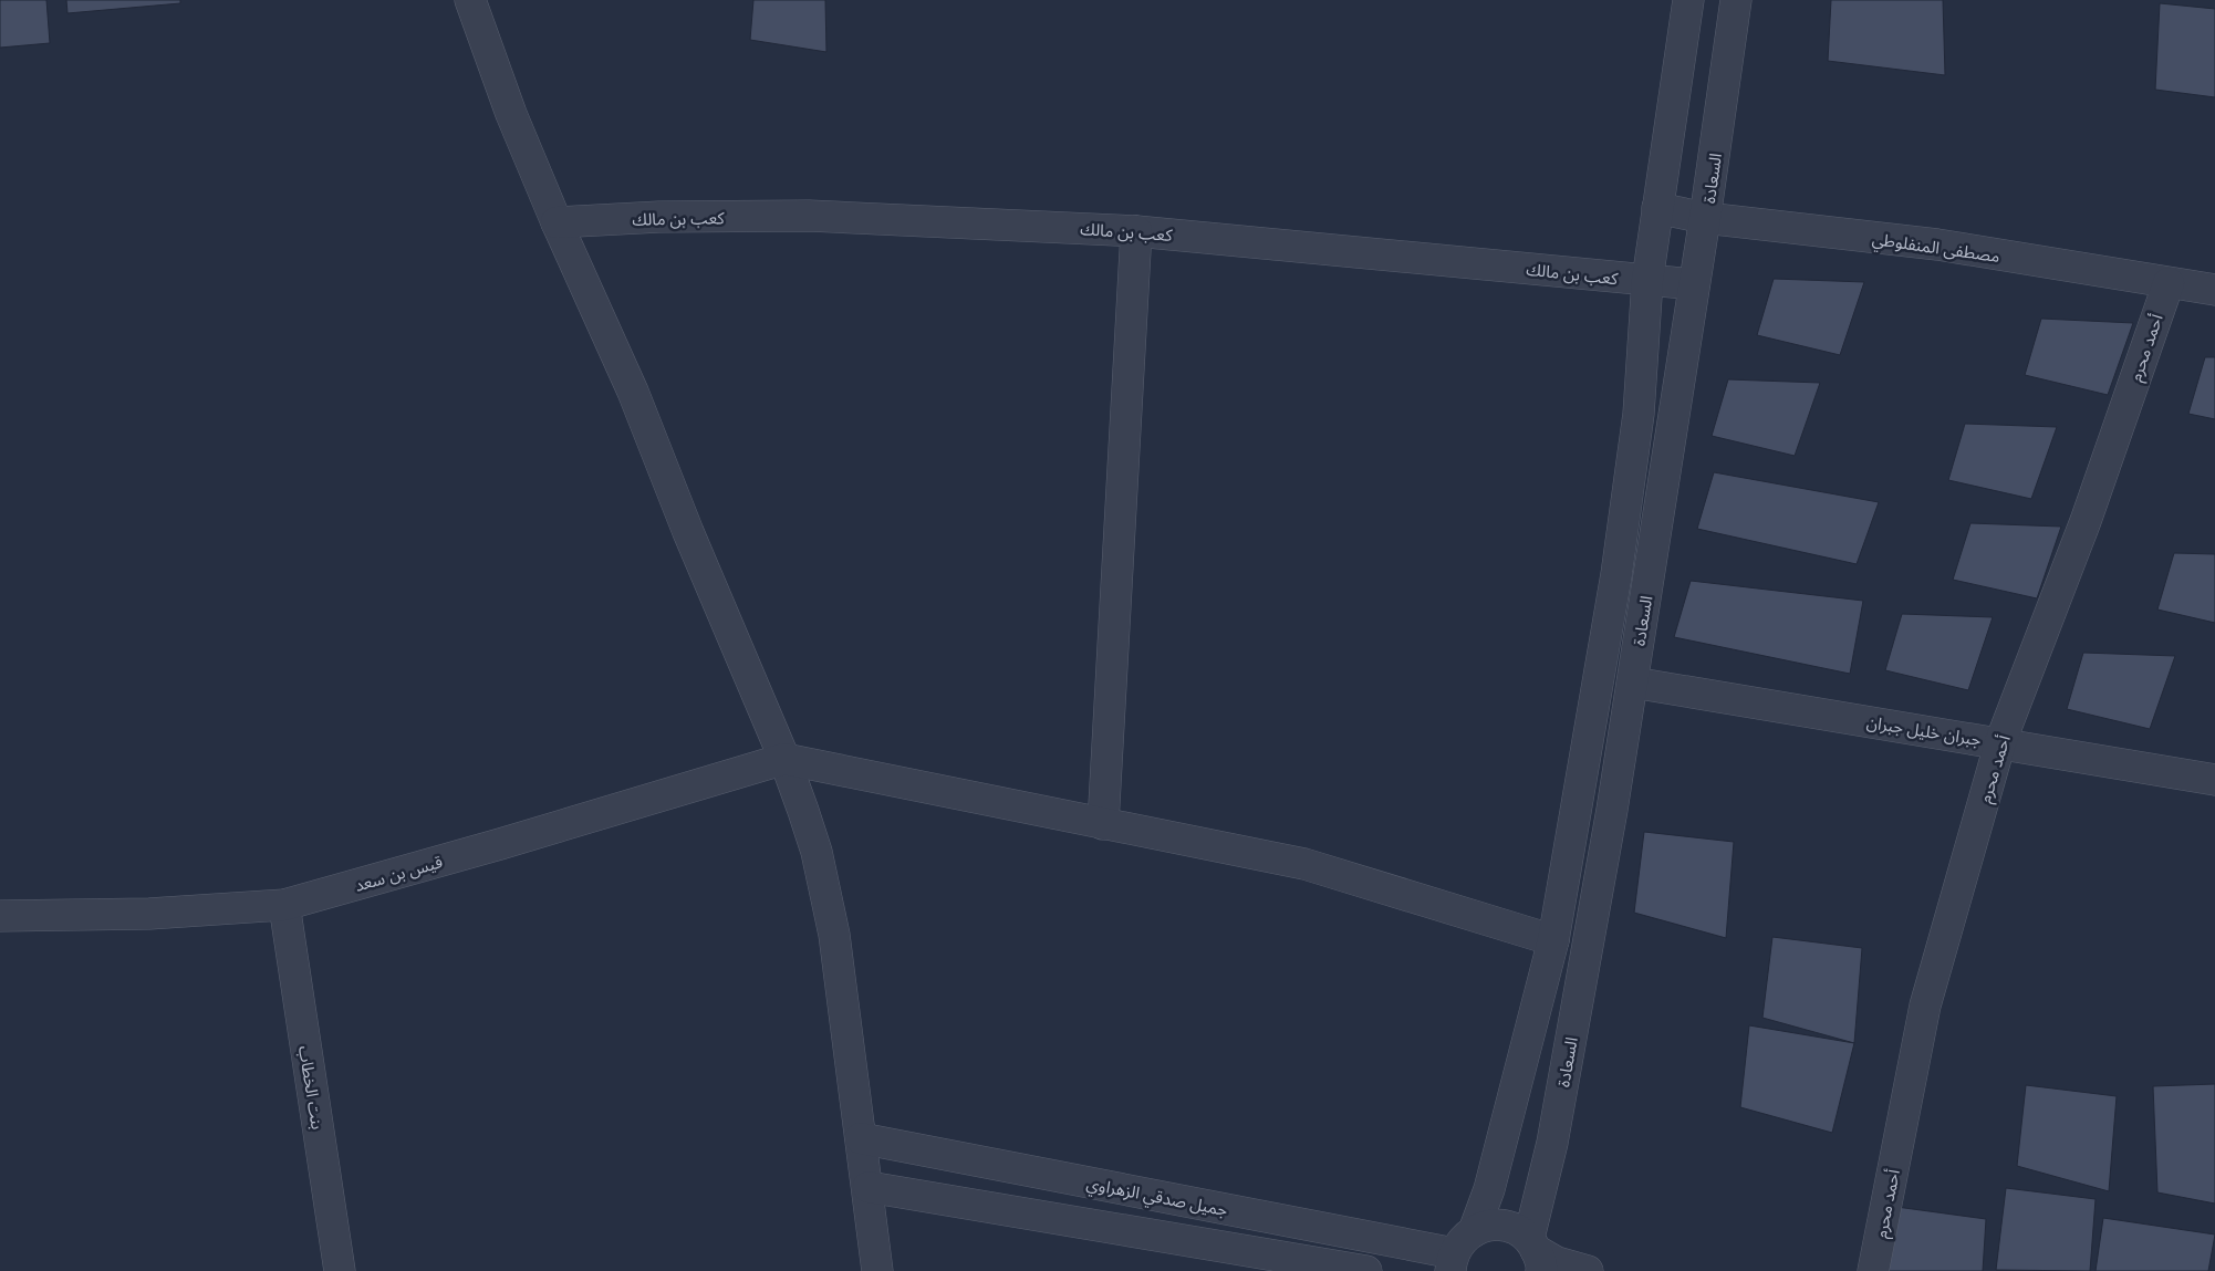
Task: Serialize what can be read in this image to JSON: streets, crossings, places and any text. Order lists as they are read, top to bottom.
{
  "streets": {
    "street": [
      "السعادة",
      "كعب بن مالك",
      "مصطفى المنفلوطي",
      "أحمد محرم",
      "جبران خليل جبران",
      "قيس بن سعد",
      "بنت الخطاب",
      "جميل صدقي الزهراوي"
    ]
  },
  "crossings": [
    ["السعادة", "كعب بن مالك"],
    ["السعادة", "مصطفى المنفلوطي"],
    ["السعادة", "جبران خليل جبران"],
    ["مصطفى المنفلوطي", "أحمد محرم"],
    ["أحمد محرم", "جبران خليل جبران"],
    ["قيس بن سعد", "بنت الخطاب"]
  ]
}
